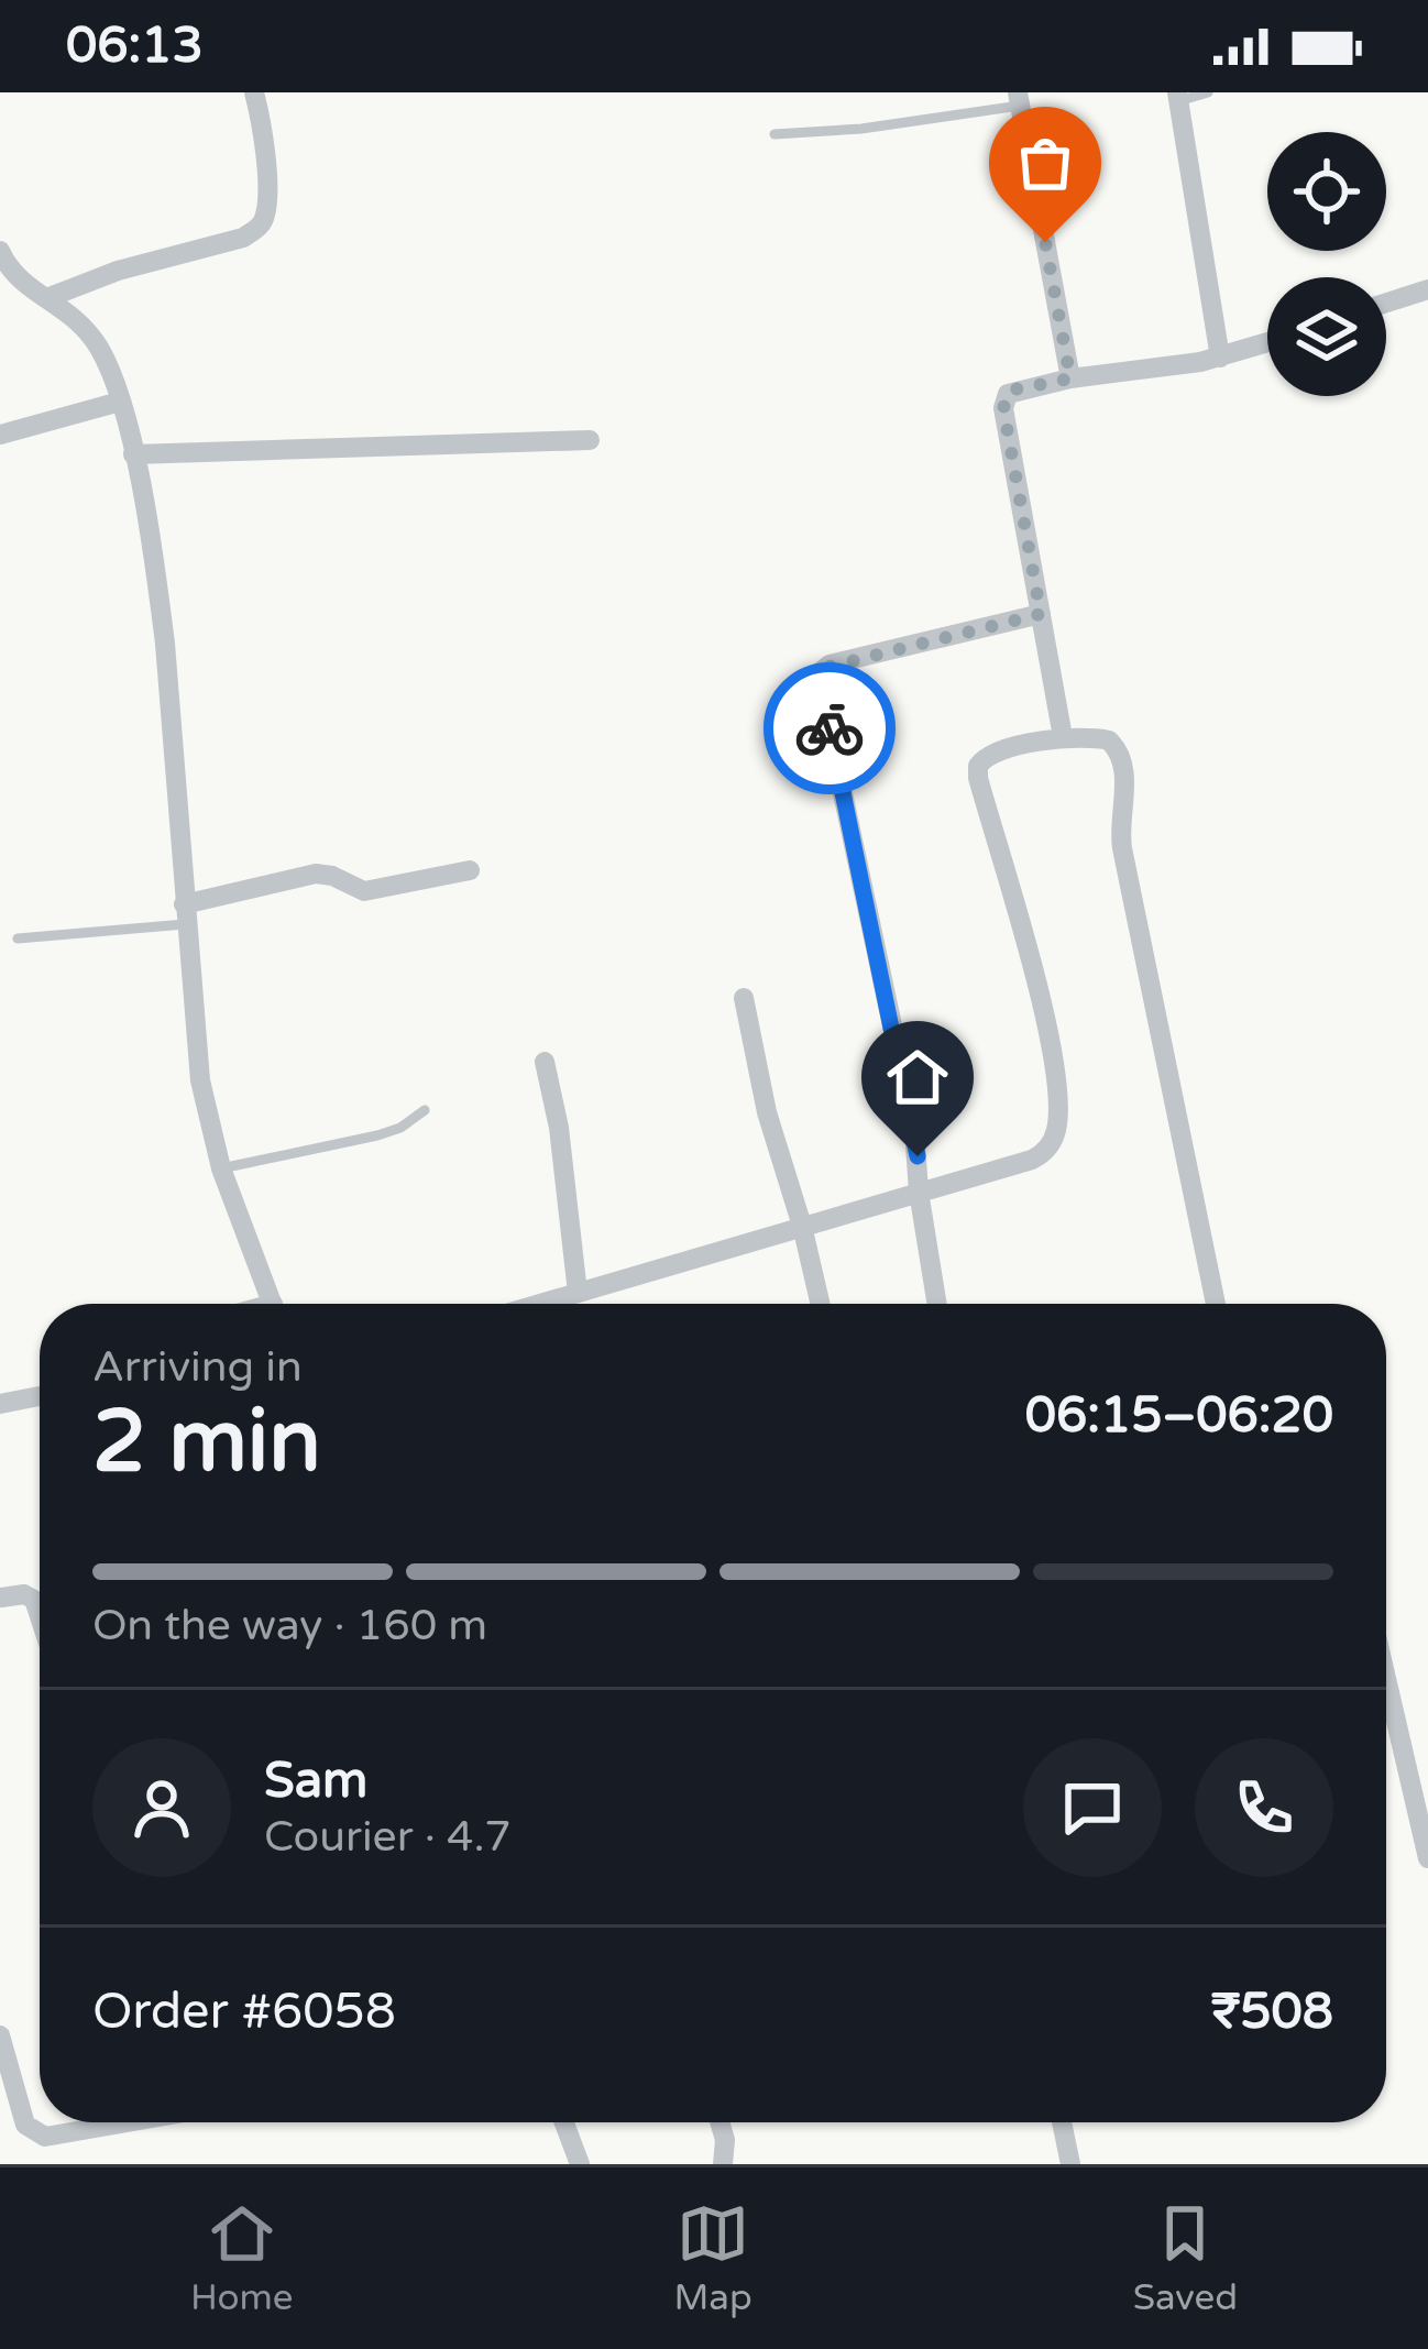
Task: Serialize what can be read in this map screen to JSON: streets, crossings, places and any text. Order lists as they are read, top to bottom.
{
  "page": {
    "status": "06:13",
    "heading": ["2 min", "Arriving in", "06:15–06:20"],
    "panel": [
      "Sam",
      "Courier · 4.7",
      "Order #6058",
      "₹508"
    ],
    "bar": "On the way · 160 m",
    "tabs": ["Home", "Map", "Saved"]
  }
}
